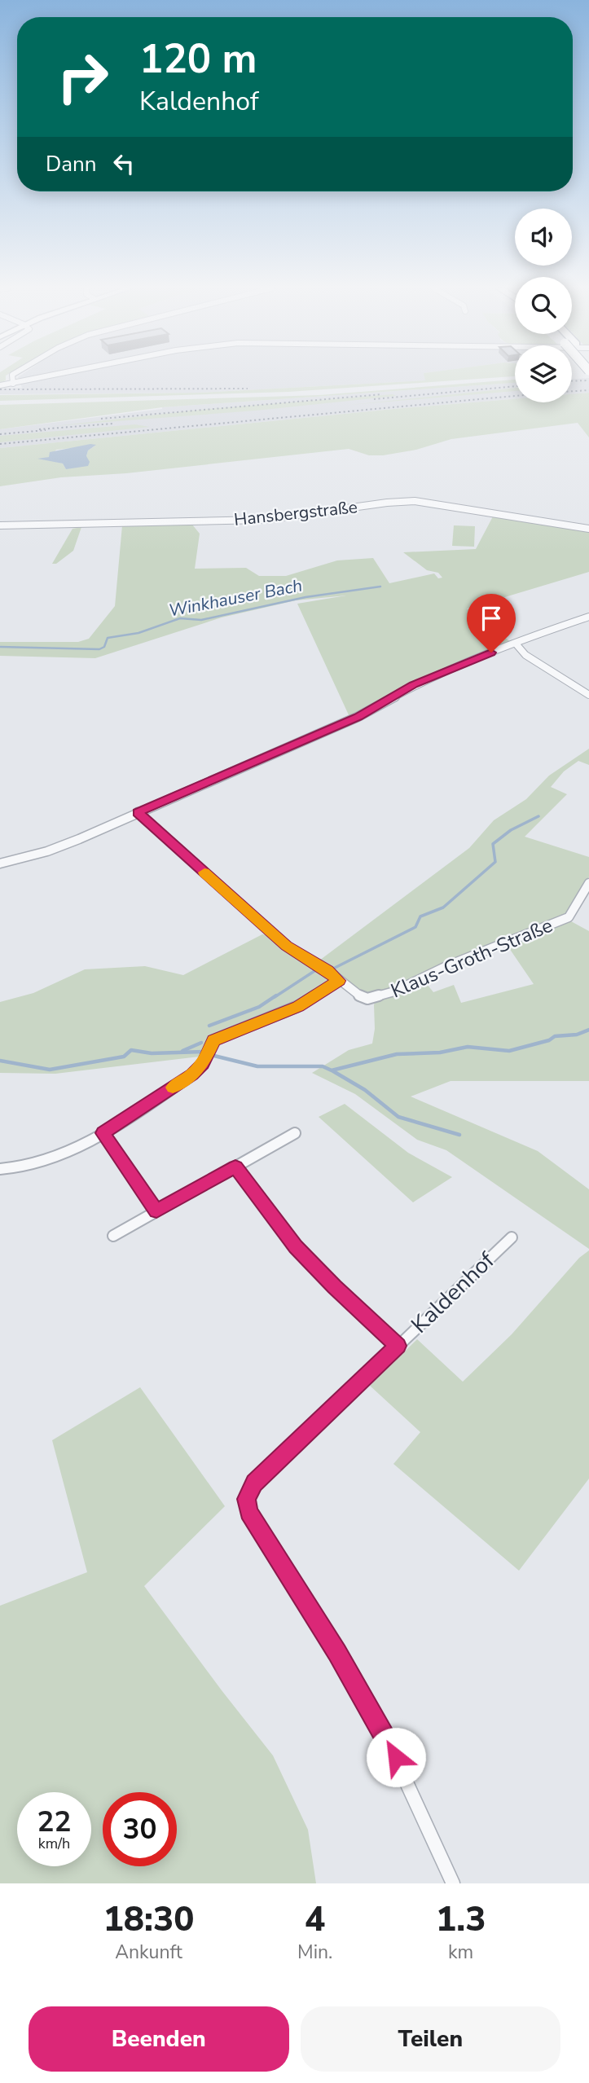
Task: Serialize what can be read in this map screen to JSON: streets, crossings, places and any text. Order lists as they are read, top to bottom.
{
  "streets": {
    "street": ["Hansbergstraße", "Klaus-Groth-Straße", "Kaldenhof"]
  },
  "water": ["Winkhauser Bach"],
  "page": {
    "turn": ["120 m", "Kaldenhof"],
    "then": "Dann",
    "speed": "22 km/h",
    "limit": "30",
    "eta": [
      "18:30",
      "Ankunft",
      "4",
      "Min.",
      "1.3",
      "km"
    ],
    "buttons": ["Beenden", "Teilen"]
  }
}
